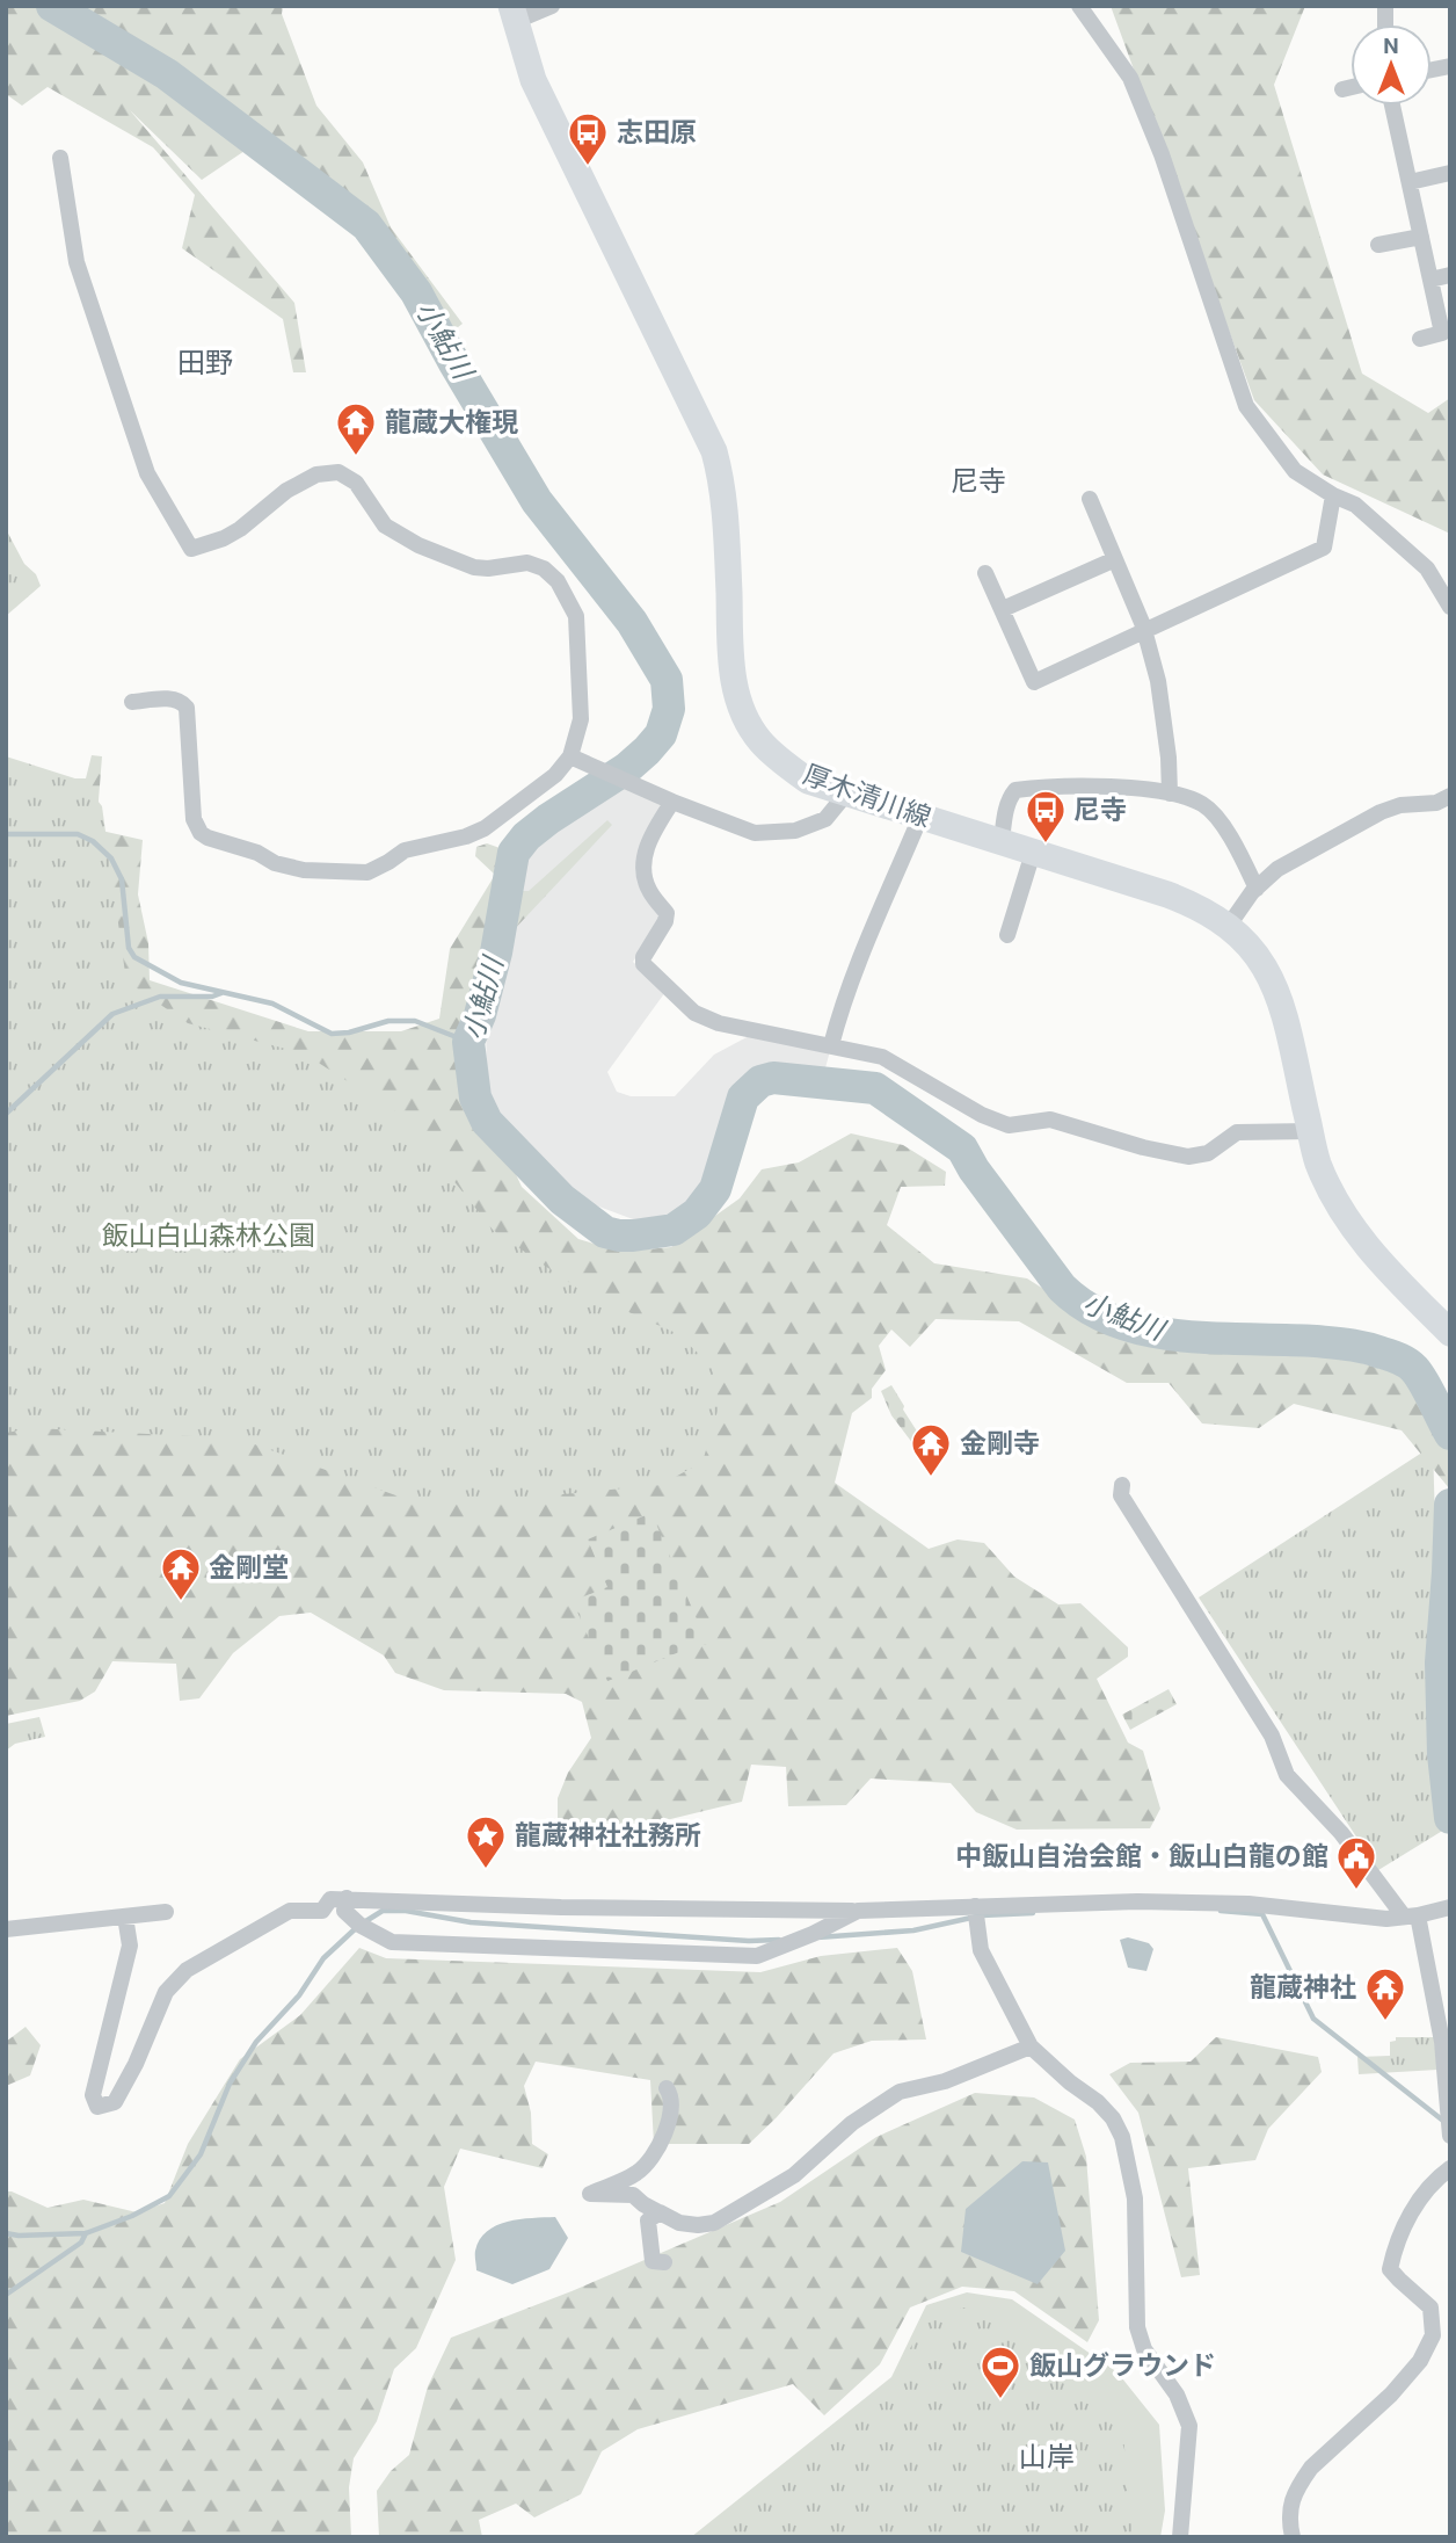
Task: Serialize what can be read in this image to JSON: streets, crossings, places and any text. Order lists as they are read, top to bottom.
{
  "streets": {
    "main road": ["厚木清川線"]
  },
  "districts": ["田野", "尼寺", "山岸"],
  "water": ["小鮎川"],
  "parks": ["飯山白山森林公園"],
  "places": {
    "bus stop": ["志田原", "尼寺"],
    "temple": [
      "龍蔵大権現",
      "金剛寺",
      "金剛堂",
      "龍蔵神社"
    ],
    "place": ["龍蔵神社社務所"],
    "public building": ["中飯山自治会館・飯山白龍の館"],
    "sports": ["飯山グラウンド"]
  },
  "north": "top"
}
